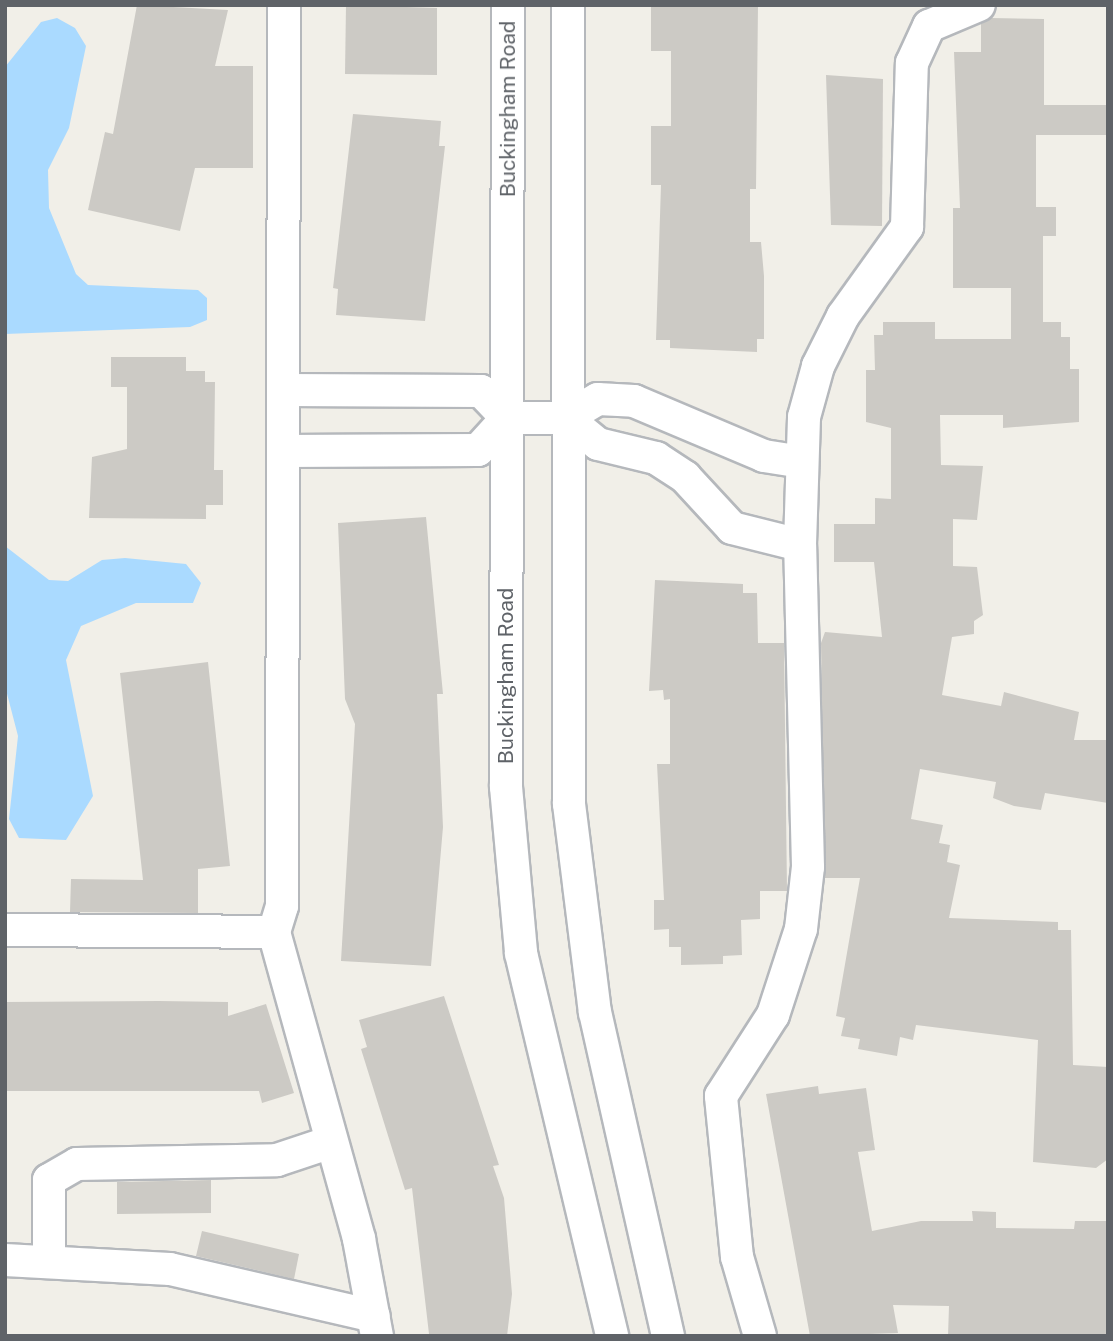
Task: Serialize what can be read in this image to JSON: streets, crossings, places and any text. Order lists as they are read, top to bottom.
{
  "streets": {
    "street": ["Buckingham Road"]
  }
}
